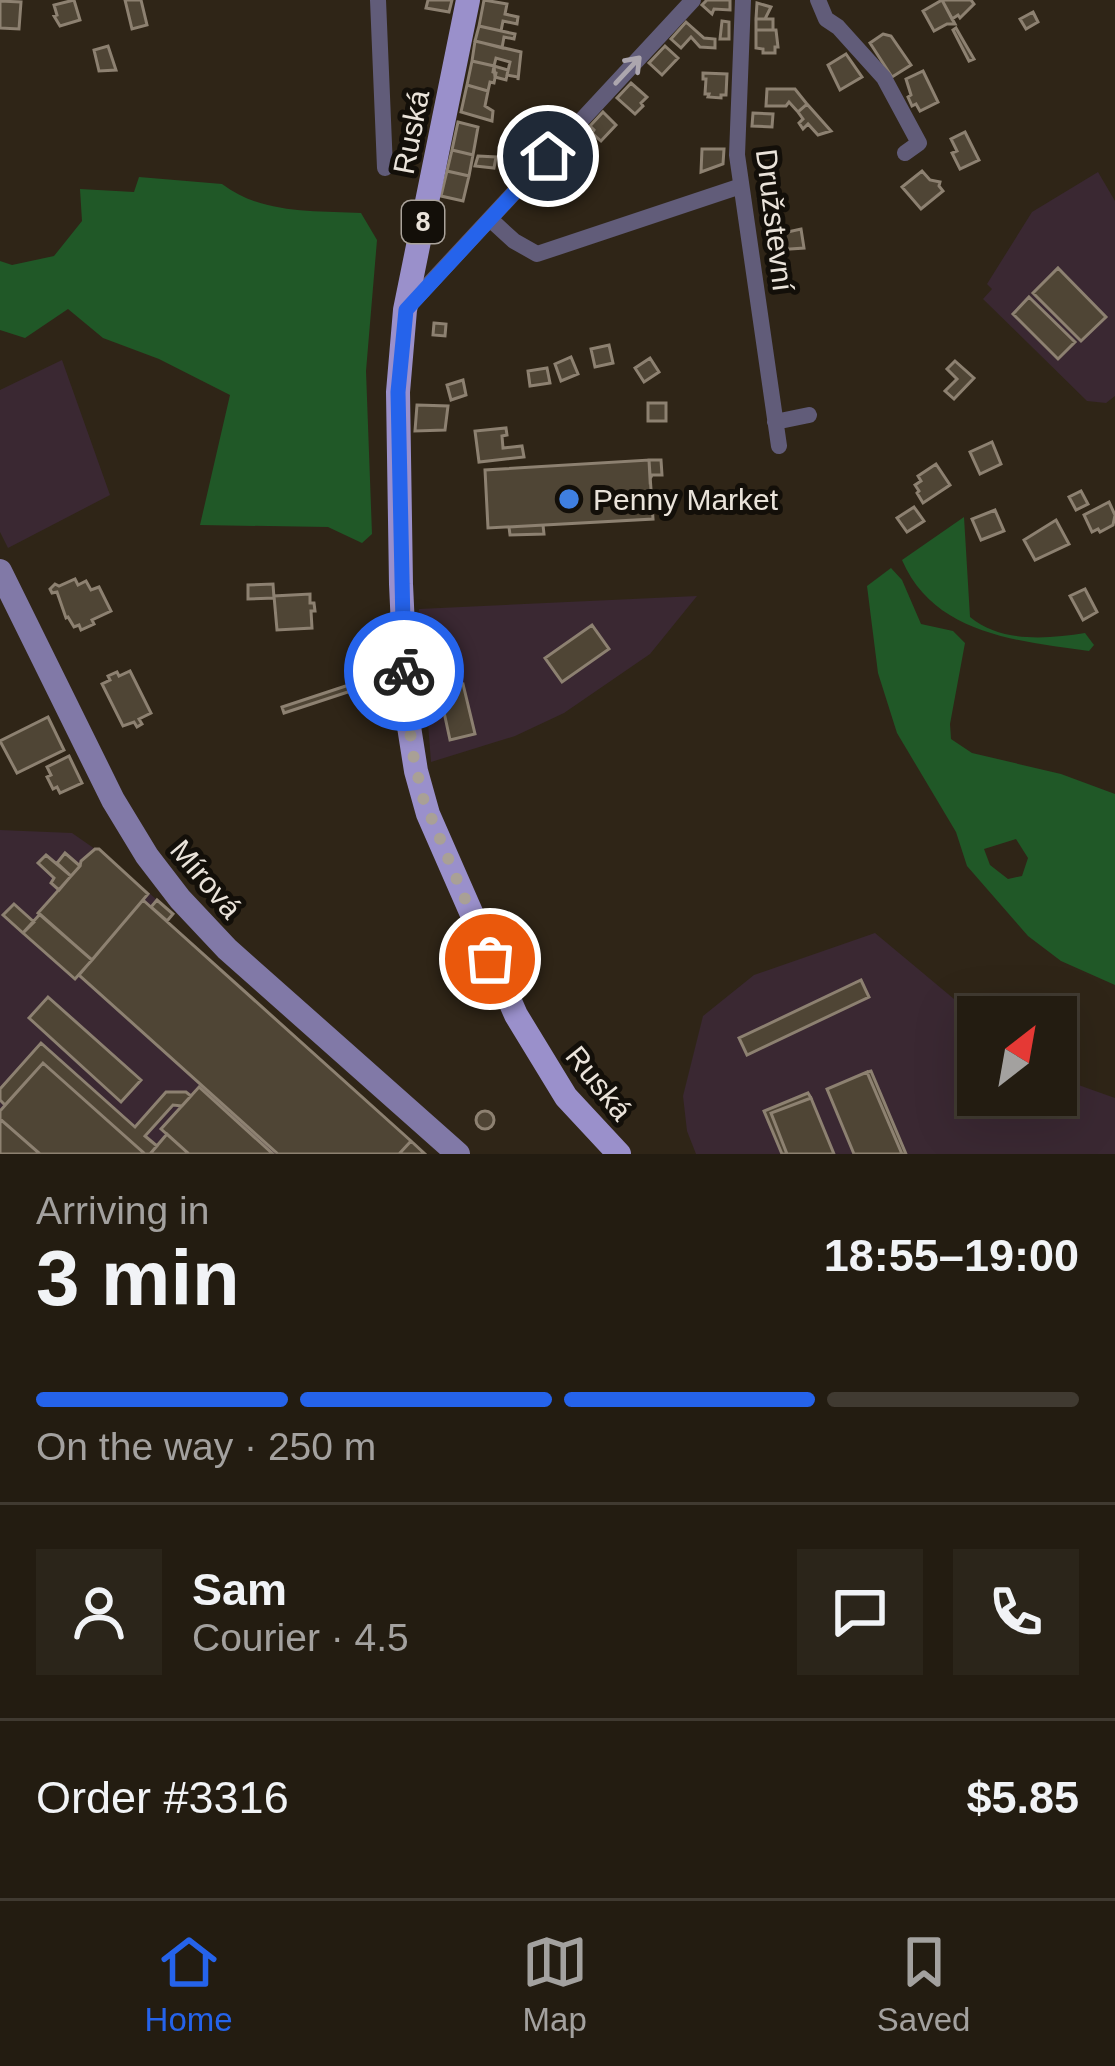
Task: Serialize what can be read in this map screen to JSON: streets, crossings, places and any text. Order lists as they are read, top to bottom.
{
  "streets": {
    "main road": ["Ruská", "8"],
    "street": ["Družstevní", "Mírová"]
  },
  "places": ["Penny Market"],
  "north": "top right",
  "page": {
    "heading": ["3 min", "Arriving in", "18:55–19:00"],
    "panel": [
      "Sam",
      "Courier · 4.5",
      "Order #3316",
      "$5.85"
    ],
    "bar": "On the way · 250 m",
    "tabs": ["Home", "Map", "Saved"]
  }
}
